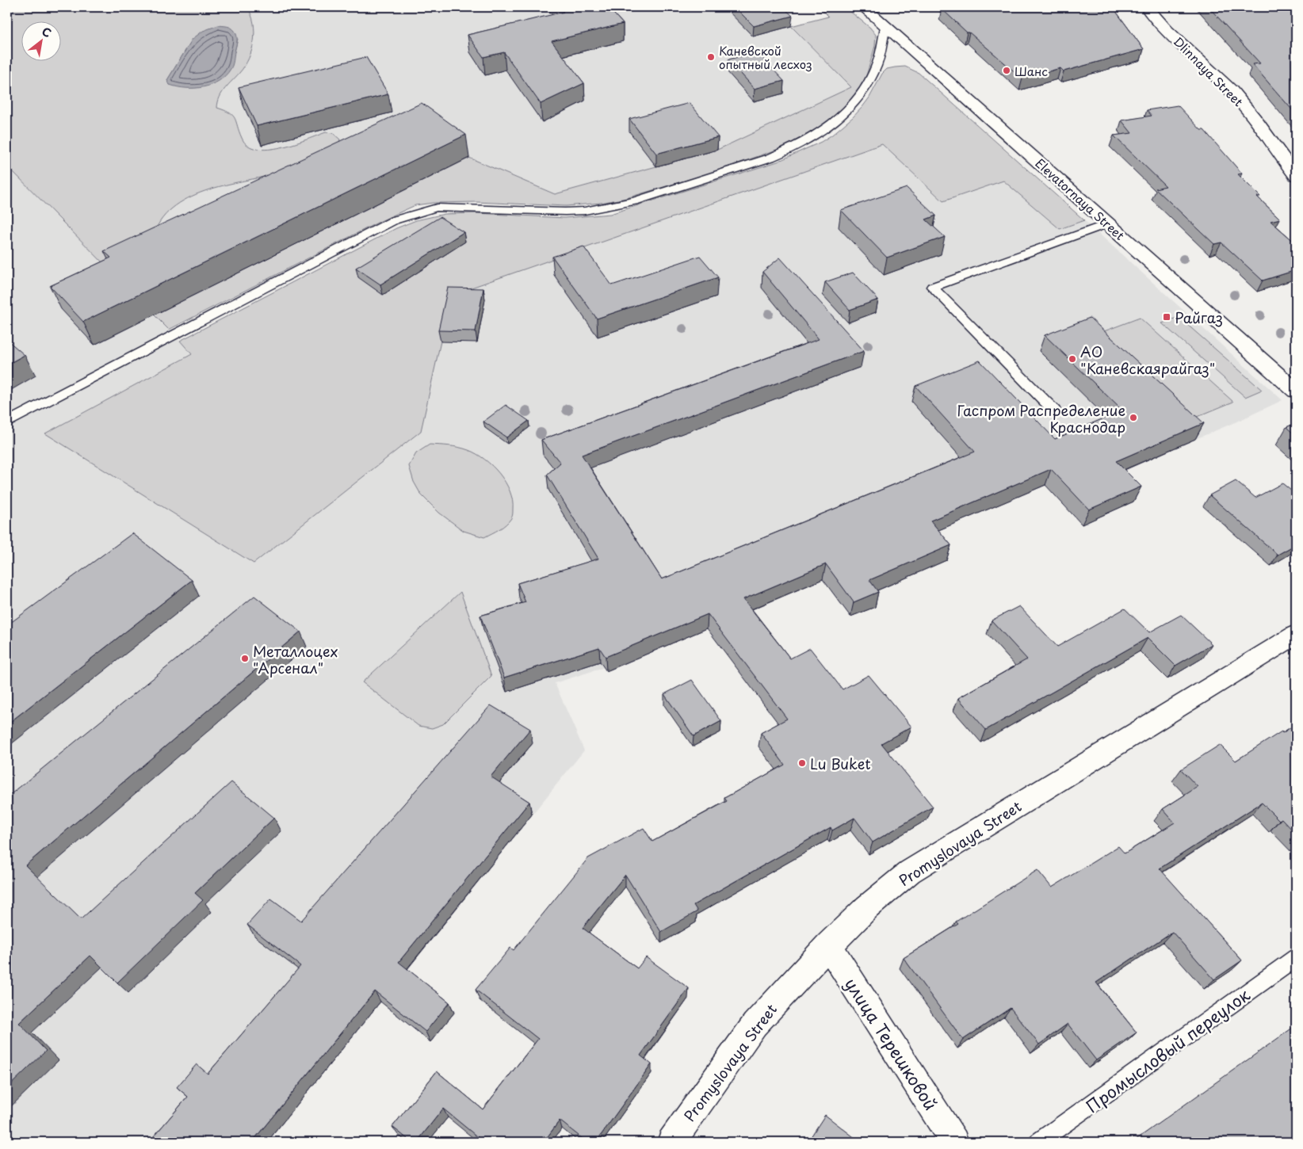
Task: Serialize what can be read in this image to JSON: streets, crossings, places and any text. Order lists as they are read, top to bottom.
{
  "streets": {
    "street": [
      "Dlinnaya Street",
      "Elevatornaya Street",
      "Promyslovaya Street",
      "улица Терешковой"
    ],
    "lane": ["Промысловый переулок"]
  },
  "crossings": [
    ["Promyslovaya Street", "улица Терешковой"]
  ],
  "places": {
    "other": [
      "Каневской опытный лесхоз",
      "Шанс",
      "АО \"Каневскаярайгаз\"",
      "Гаспром Распределение Краснодар",
      "Металлоцех \"Арсенал\"",
      "Lu Buket"
    ],
    "transit": ["Райгаз"]
  },
  "north": "top right"
}
